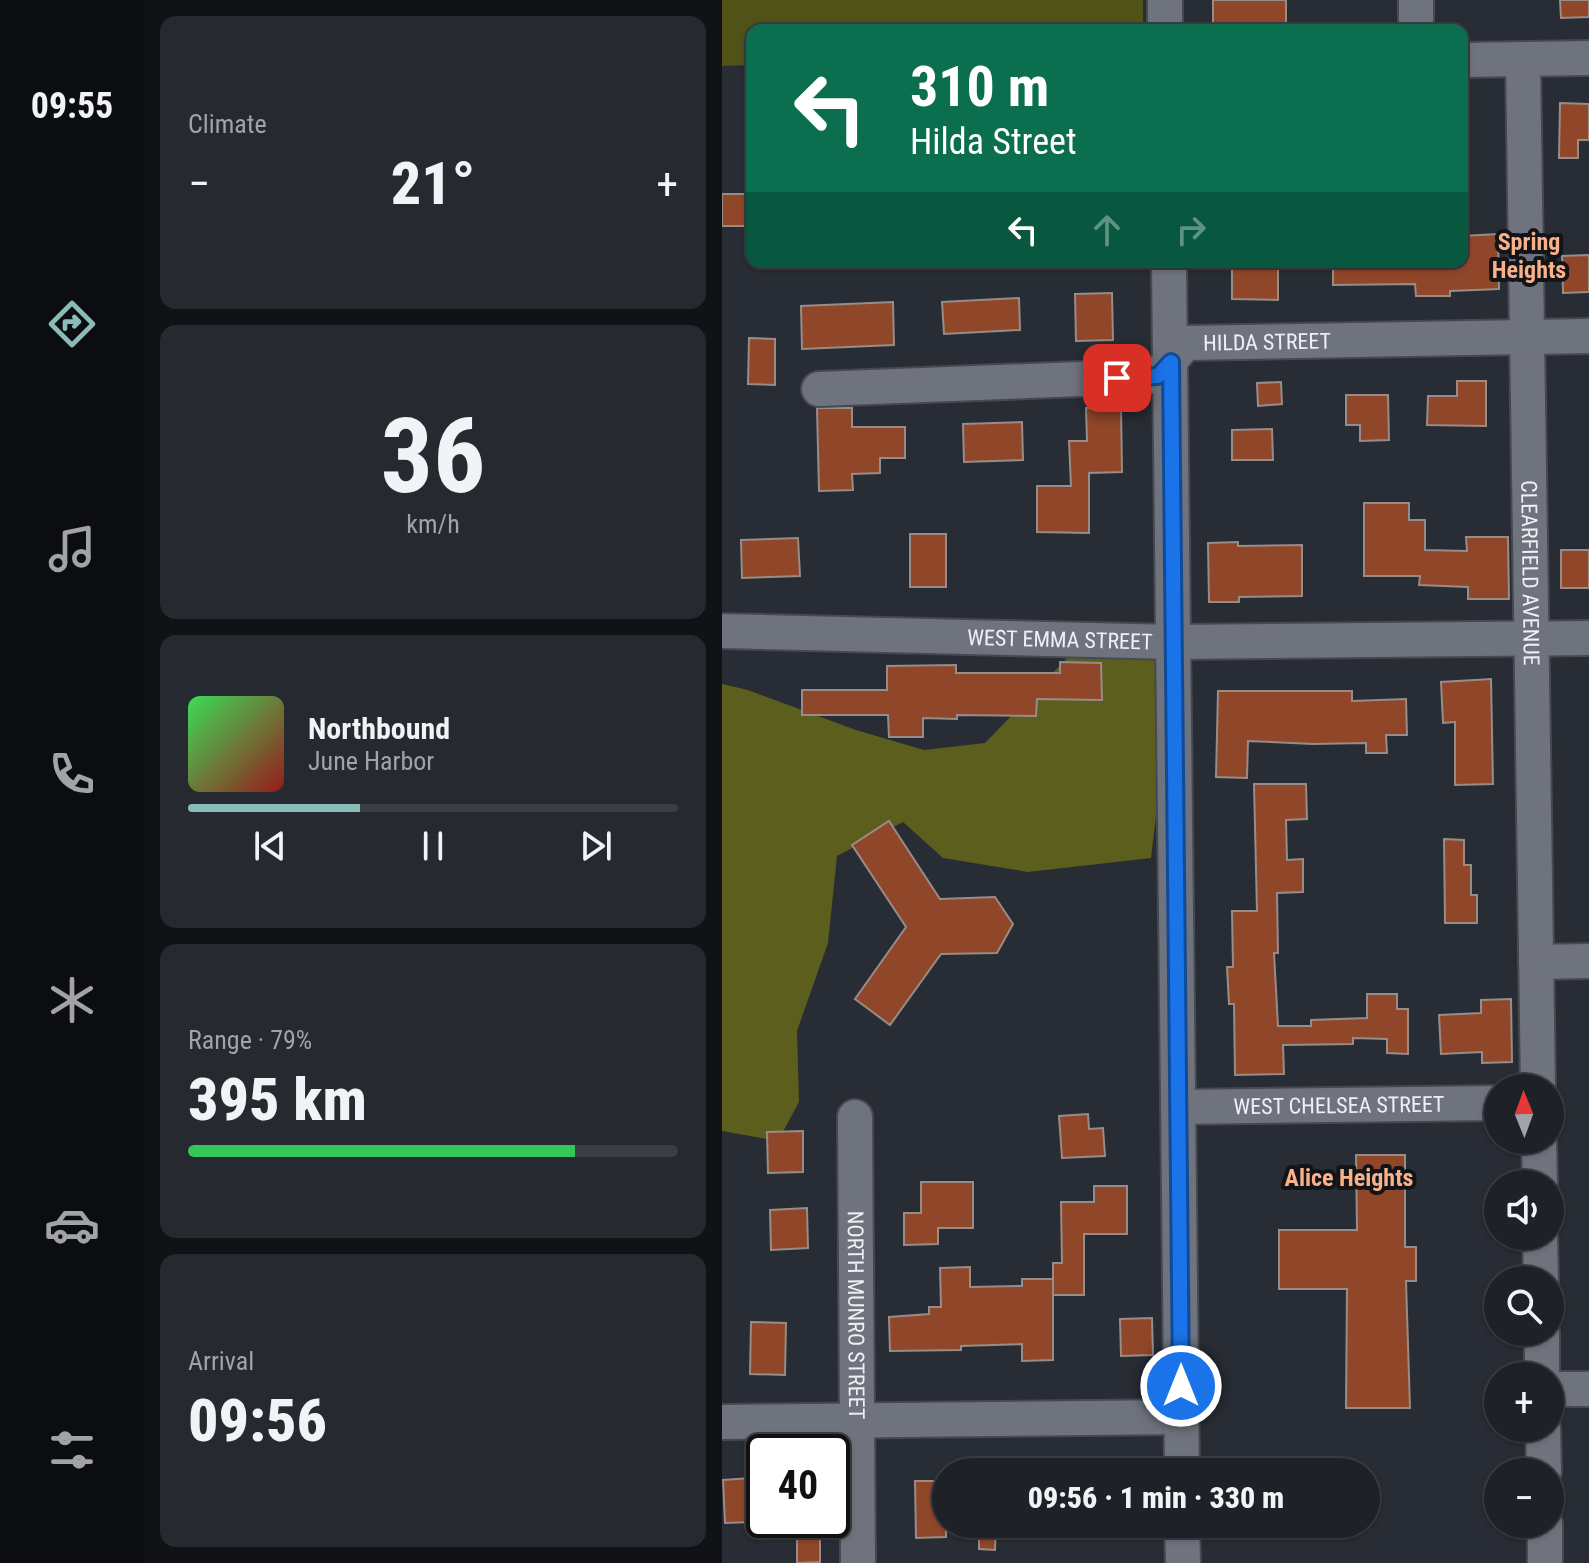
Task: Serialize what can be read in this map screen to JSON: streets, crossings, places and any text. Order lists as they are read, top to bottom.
{
  "streets": {
    "street": [
      "HILDA STREET",
      "CLEARFIELD AVENUE",
      "WEST EMMA STREET",
      "WEST CHELSEA STREET",
      "NORTH MUNRO STREET"
    ]
  },
  "crossings": [
    ["HILDA STREET", "CLEARFIELD AVENUE"],
    ["CLEARFIELD AVENUE", "WEST EMMA STREET"]
  ],
  "districts": ["Spring Heights", "Alice Heights"],
  "north": "top",
  "page": {
    "tabs": "09:55",
    "tile": [
      "Climate",
      ["36", "km/h"],
      ["Range · 79%", "395 km"],
      ["Arrival", "09:56"]
    ],
    "turn": ["310 m", "Hilda Street"],
    "heat": ["−", "21°", "+"],
    "song": ["Northbound", "June Harbor"],
    "map_buttons": ["+", "−"],
    "limit": "40",
    "trip": "09:56 · 1 min · 330 m"
  }
}
